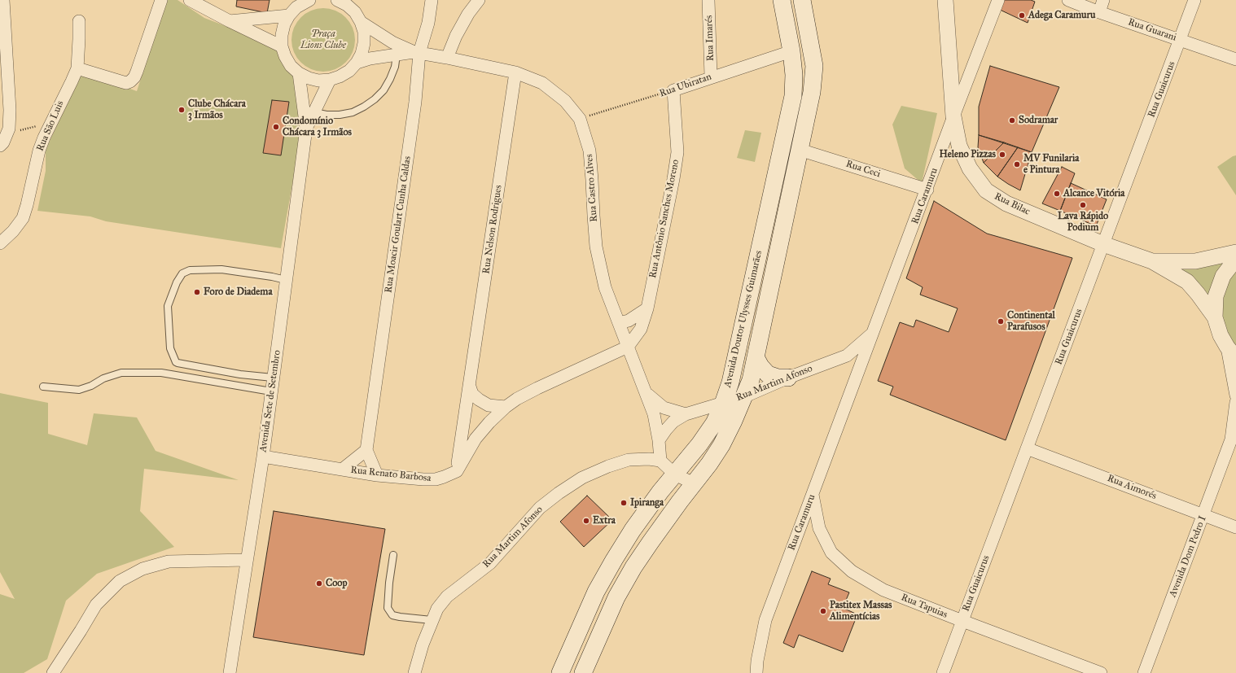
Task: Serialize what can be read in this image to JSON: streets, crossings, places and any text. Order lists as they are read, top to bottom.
{
  "streets": {
    "main road": ["Avenida Doutor Ulysses Guimarães"],
    "street": [
      "Rua Guarani",
      "Rua Imarés",
      "Rua Ubiratan",
      "Rua Guaicurus",
      "Rua São Luis",
      "Rua Ceci",
      "Rua Castro Alves",
      "Rua Caramuru",
      "Rua Bilac",
      "Rua Antônio Sanches Moreno",
      "Rua Moacir Goulart Cunha Caldas",
      "Rua Nelson Rodrigues",
      "Rua Martim Afonso",
      "Avenida Sete de Setembro",
      "Rua Renato Barbosa",
      "Rua Aimorés",
      "Avenida Dom Pedro I",
      "Rua Tapuias"
    ]
  },
  "crossings": [
    ["Rua Guarani", "Rua Guaicurus"],
    ["Rua Imarés", "Rua Ubiratan"],
    ["Rua Ubiratan", "Rua Castro Alves"],
    ["Rua Ubiratan", "Rua Antônio Sanches Moreno"],
    ["Rua Ubiratan", "Avenida Doutor Ulysses Guimarães"],
    ["Rua Guaicurus", "Rua Bilac"],
    ["Rua Guaicurus", "Rua Aimorés"],
    ["Rua Guaicurus", "Rua Tapuias"],
    ["Rua Ceci", "Rua Caramuru"],
    ["Rua Ceci", "Avenida Doutor Ulysses Guimarães"],
    ["Rua Castro Alves", "Rua Antônio Sanches Moreno"],
    ["Rua Castro Alves", "Rua Moacir Goulart Cunha Caldas"],
    ["Rua Castro Alves", "Rua Nelson Rodrigues"],
    ["Rua Castro Alves", "Rua Martim Afonso"],
    ["Rua Caramuru", "Rua Bilac"],
    ["Rua Caramuru", "Rua Martim Afonso"],
    ["Rua Caramuru", "Rua Tapuias"],
    ["Rua Nelson Rodrigues", "Rua Renato Barbosa"],
    ["Avenida Doutor Ulysses Guimarães", "Rua Martim Afonso"],
    ["Avenida Sete de Setembro", "Rua Renato Barbosa"],
    ["Rua Aimorés", "Avenida Dom Pedro I"]
  ],
  "parks": ["Praça Lions Clube"],
  "places": [
    "Adega Caramuru",
    "Clube Chácara 3 Irmãos",
    "Sodramar",
    "Condomínio Chácara 3 Irmãos",
    "Heleno Pizzas",
    "MV Funilaria e Pintura",
    "Alcance Vitória",
    "Lava Rápido Podium",
    "Foro de Diadema",
    "Continental Parafusos",
    "Ipiranga",
    "Extra",
    "Coop",
    "Pastitex Massas Alimentícias"
  ]
}
